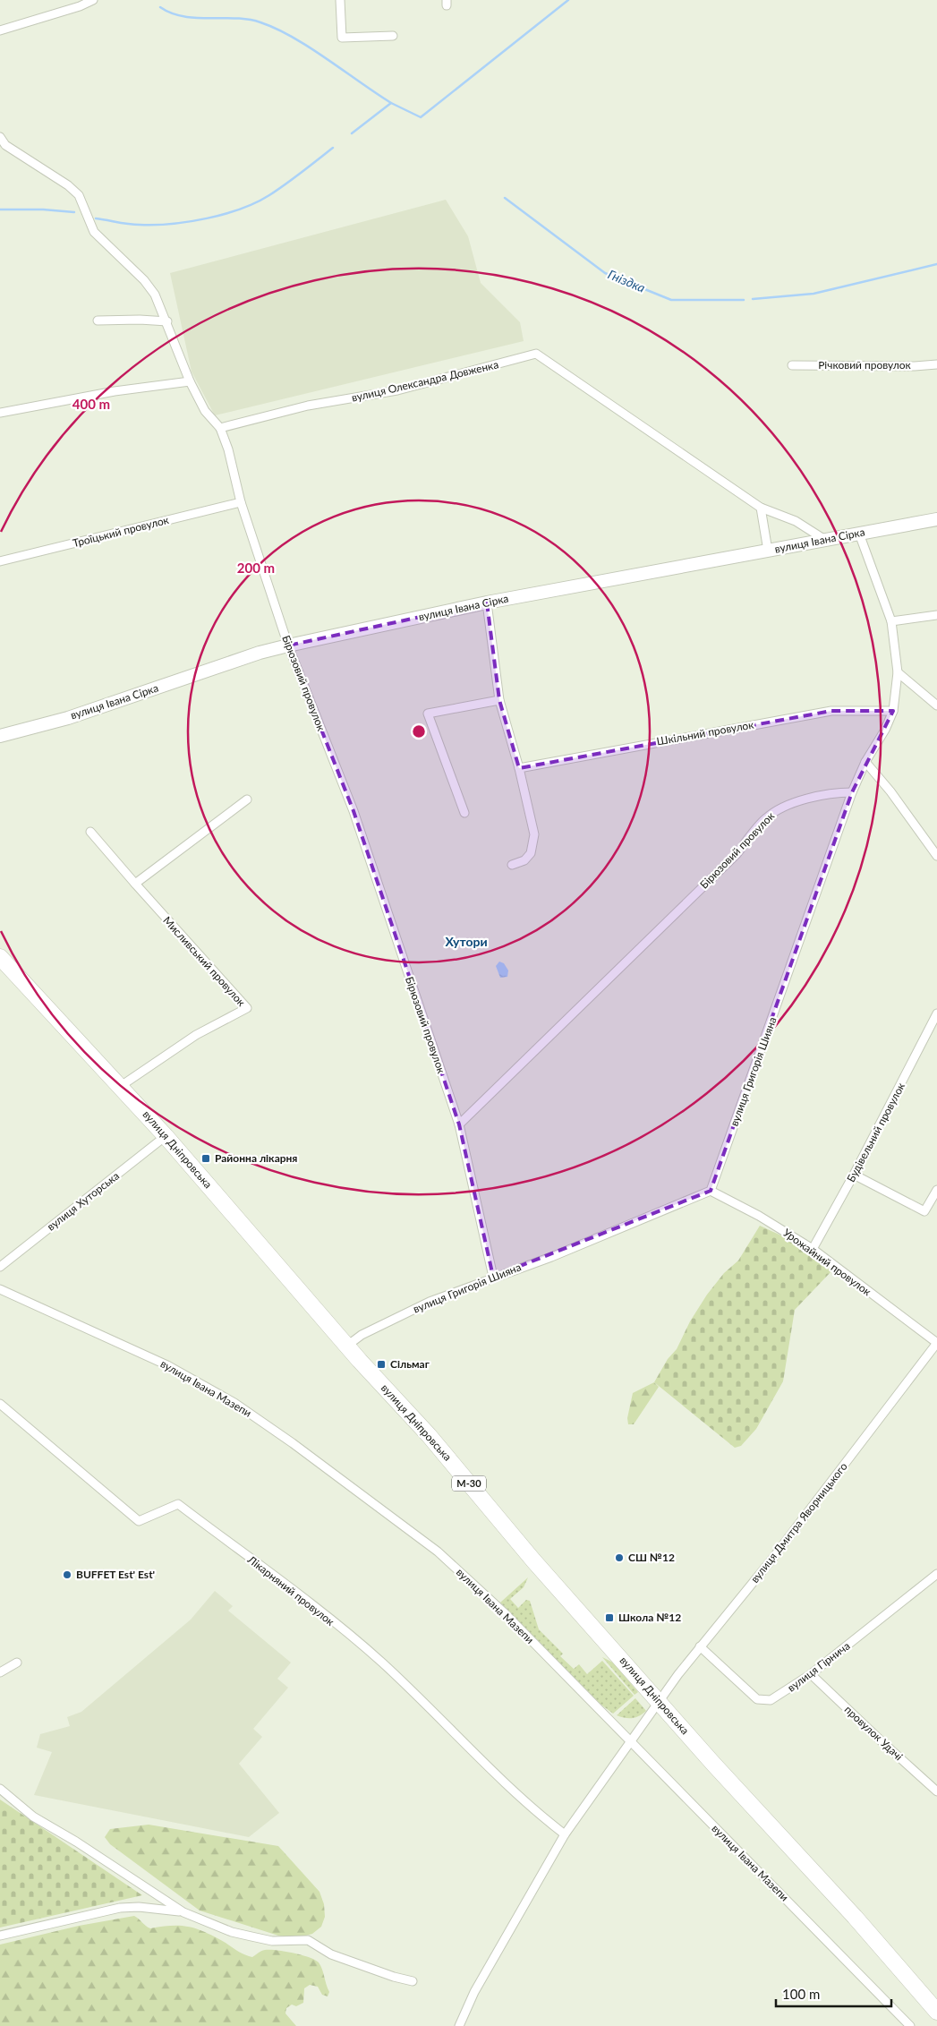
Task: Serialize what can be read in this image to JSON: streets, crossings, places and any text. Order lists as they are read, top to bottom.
{
  "streets": {
    "highway": ["вулиця Дніпровська", "М-30"],
    "street": [
      "Річковий провулок",
      "вулиця Олександра Довженка",
      "Троїцький провулок",
      "вулиця Івана Сірка",
      "Бірюзовий провулок",
      "Шкільний провулок",
      "Мисливський провулок",
      "вулиця Григорія Шияна",
      "Будівельний провулок",
      "вулиця Хуторська",
      "Урожайний провулок",
      "вулиця Івана Мазепи",
      "вулиця Дмитра Яворницького",
      "Лікарняний провулок",
      "вулиця Гірнича",
      "провулок Удачі"
    ]
  },
  "crossings": [
    ["вулиця Олександра Довженка", "вулиця Івана Сірка"],
    ["вулиця Олександра Довженка", "Бірюзовий провулок"],
    ["Троїцький провулок", "Бірюзовий провулок"],
    ["вулиця Івана Сірка", "Бірюзовий провулок"],
    ["вулиця Івана Сірка", "вулиця Григорія Шияна"],
    ["Бірюзовий провулок", "вулиця Григорія Шияна"],
    ["Шкільний провулок", "вулиця Григорія Шияна"],
    ["Мисливський провулок", "вулиця Дніпровська"],
    ["вулиця Григорія Шияна", "вулиця Дніпровська"],
    ["вулиця Григорія Шияна", "Урожайний провулок"],
    ["Будівельний провулок", "Урожайний провулок"],
    ["вулиця Дніпровська", "вулиця Хуторська"],
    ["вулиця Дніпровська", "вулиця Дмитра Яворницького"],
    ["Урожайний провулок", "вулиця Дмитра Яворницького"],
    ["вулиця Івана Мазепи", "вулиця Дмитра Яворницького"],
    ["вулиця Дмитра Яворницького", "Лікарняний провулок"],
    ["вулиця Дмитра Яворницького", "вулиця Гірнича"],
    ["вулиця Гірнича", "провулок Удачі"]
  ],
  "districts": ["Хутори"],
  "water": ["Гніздка"],
  "places": {
    "transit": ["Районна лікарня", "Сільмаг", "Школа №12"],
    "other": ["СШ №12", "BUFFET Est' Est'"]
  },
  "scale_bar": "100 m",
  "rings": ["400 m", "200 m"]
}
